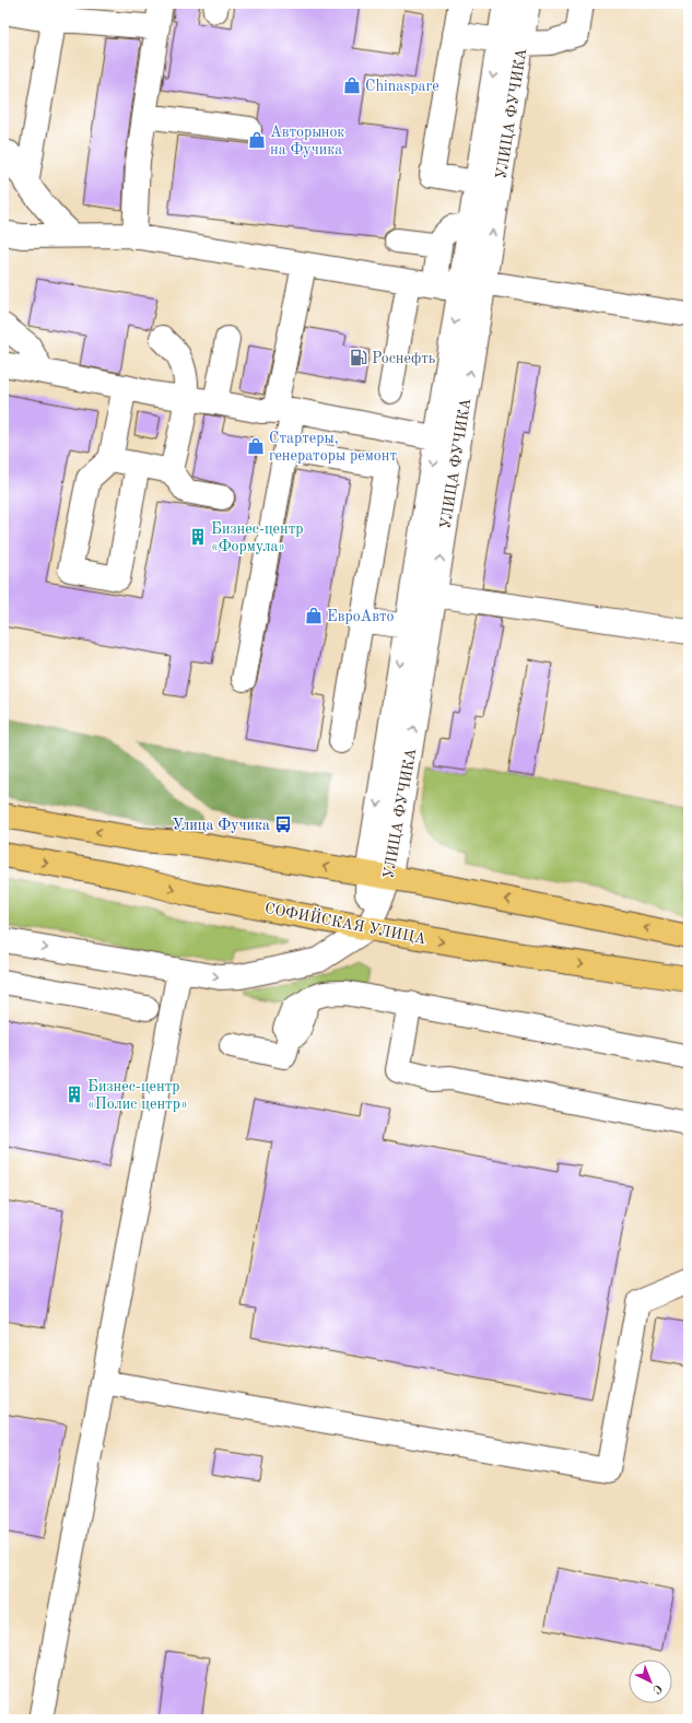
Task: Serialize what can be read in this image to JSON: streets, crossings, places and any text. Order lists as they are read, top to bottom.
{
  "streets": {
    "main road": ["СОФИЙСКАЯ УЛИЦА"],
    "street": ["УЛИЦА ФУЧИКА"]
  },
  "crossings": [
    ["УЛИЦА ФУЧИКА", "СОФИЙСКАЯ УЛИЦА"]
  ],
  "places": {
    "shop": [
      "Chinaspare",
      "Авторынок на Фучика",
      "Стартеры, генераторы ремонт",
      "ЕвроАвто"
    ],
    "fuel station": ["Роснефть"],
    "building": ["Бизнес-центр «Формула»", "Бизнес-центр «Полис центр»"],
    "bus stop": ["Улица Фучика"]
  },
  "north": "bottom right"
}
